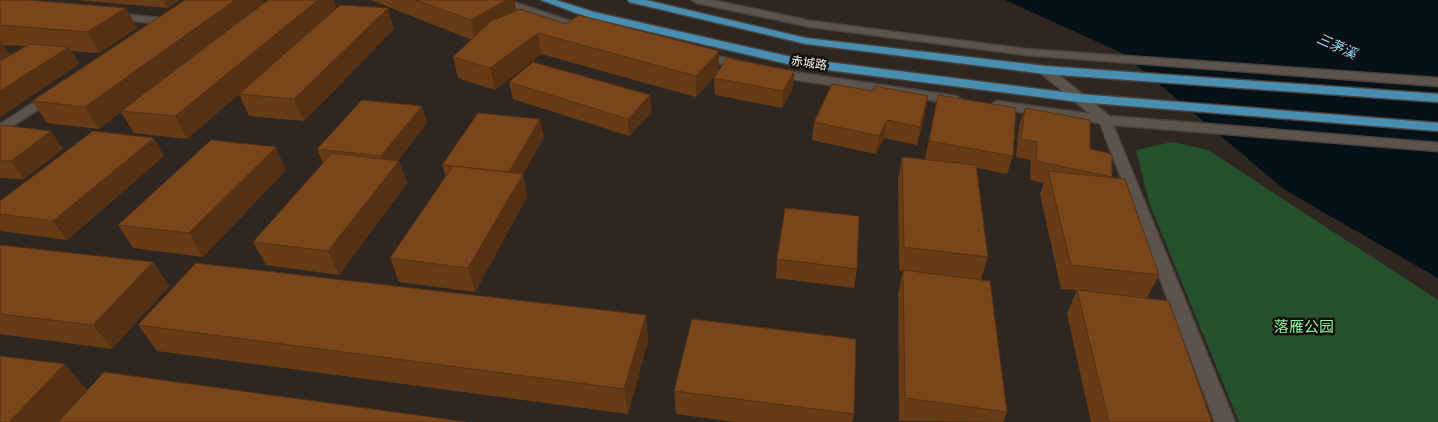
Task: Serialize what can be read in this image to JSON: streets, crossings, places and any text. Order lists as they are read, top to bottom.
{
  "streets": {
    "main road": ["赤城路"]
  },
  "water": ["三茅溪"],
  "parks": ["落雁公园"]
}
